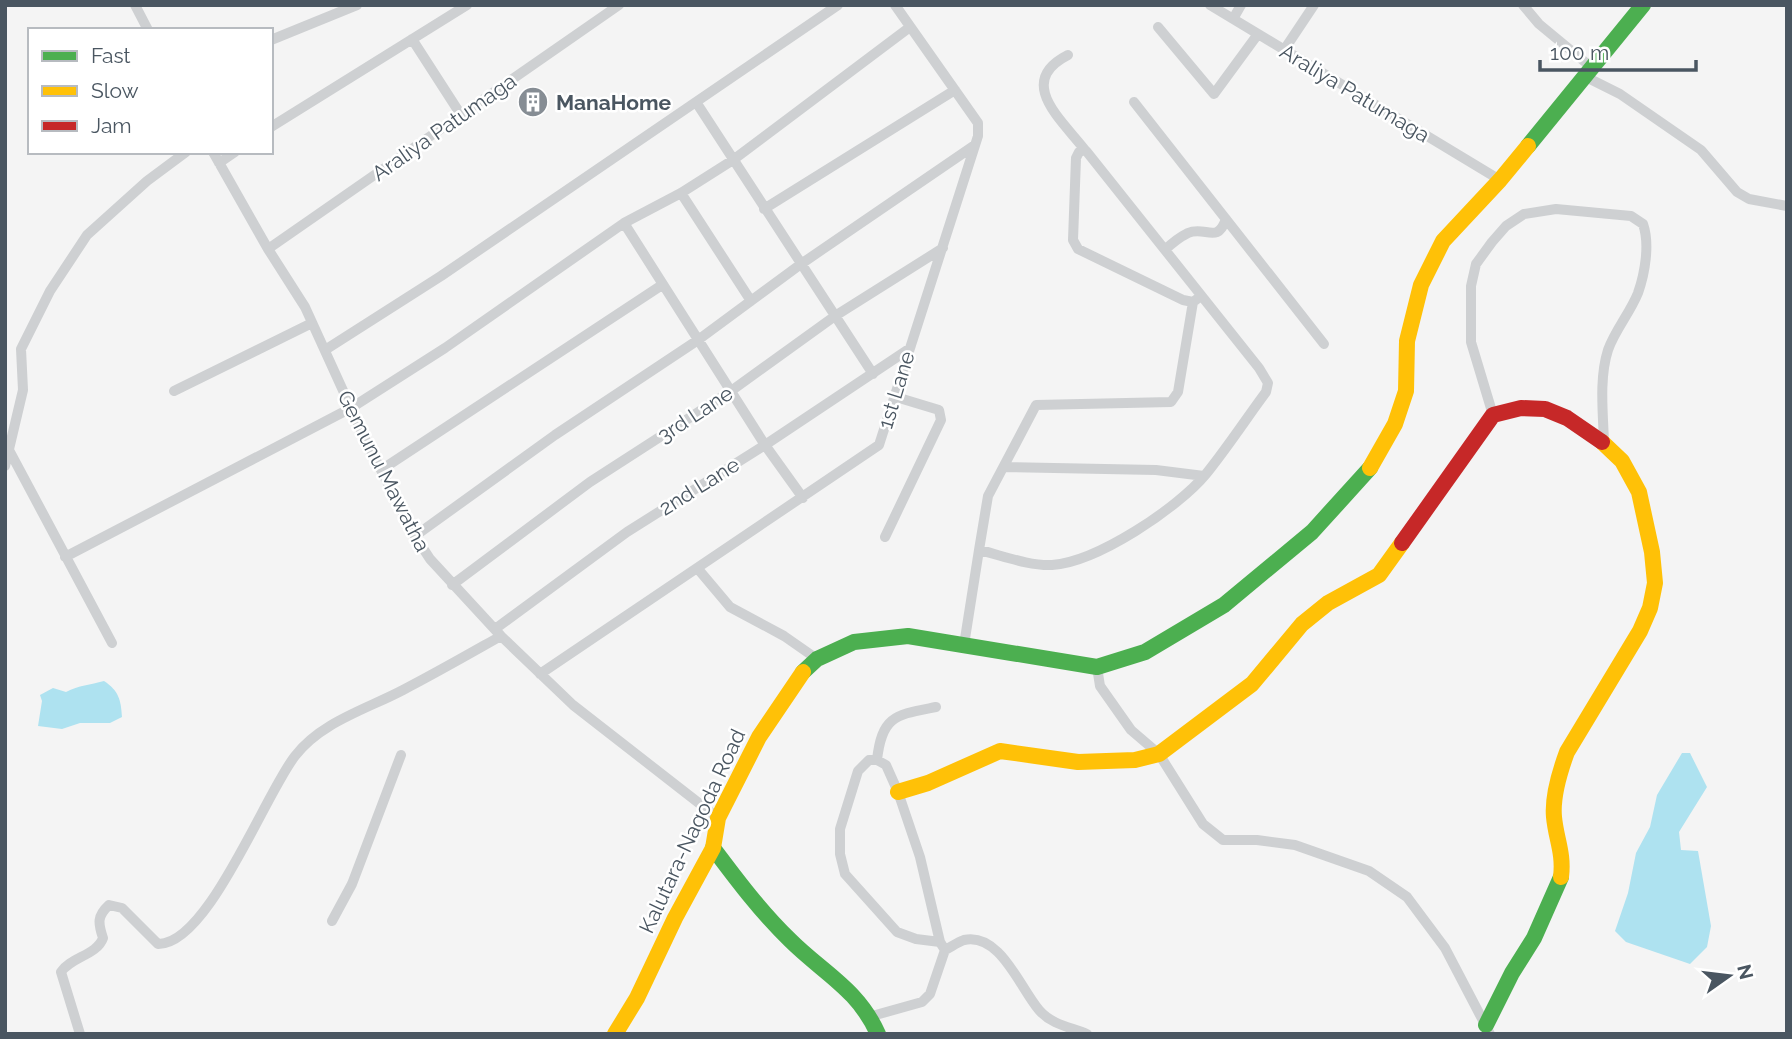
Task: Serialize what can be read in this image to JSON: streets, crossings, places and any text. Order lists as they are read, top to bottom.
{
  "streets": {
    "street": [
      "Araliya Patumaga",
      "1st Lane",
      "3rd Lane",
      "Gemunu Mawatha",
      "2nd Lane",
      "Kalutara-Nagoda Road"
    ]
  },
  "crossings": [
    ["Araliya Patumaga", "Gemunu Mawatha"],
    ["Araliya Patumaga", "Kalutara-Nagoda Road"],
    ["1st Lane", "3rd Lane"],
    ["1st Lane", "Gemunu Mawatha"],
    ["1st Lane", "2nd Lane"],
    ["3rd Lane", "Gemunu Mawatha"],
    ["Gemunu Mawatha", "2nd Lane"],
    ["Gemunu Mawatha", "Kalutara-Nagoda Road"]
  ],
  "places": {
    "building": ["ManaHome"]
  },
  "legend": ["Fast", "Slow", "Jam"],
  "scale_bar": "100 m",
  "north": "right"
}
